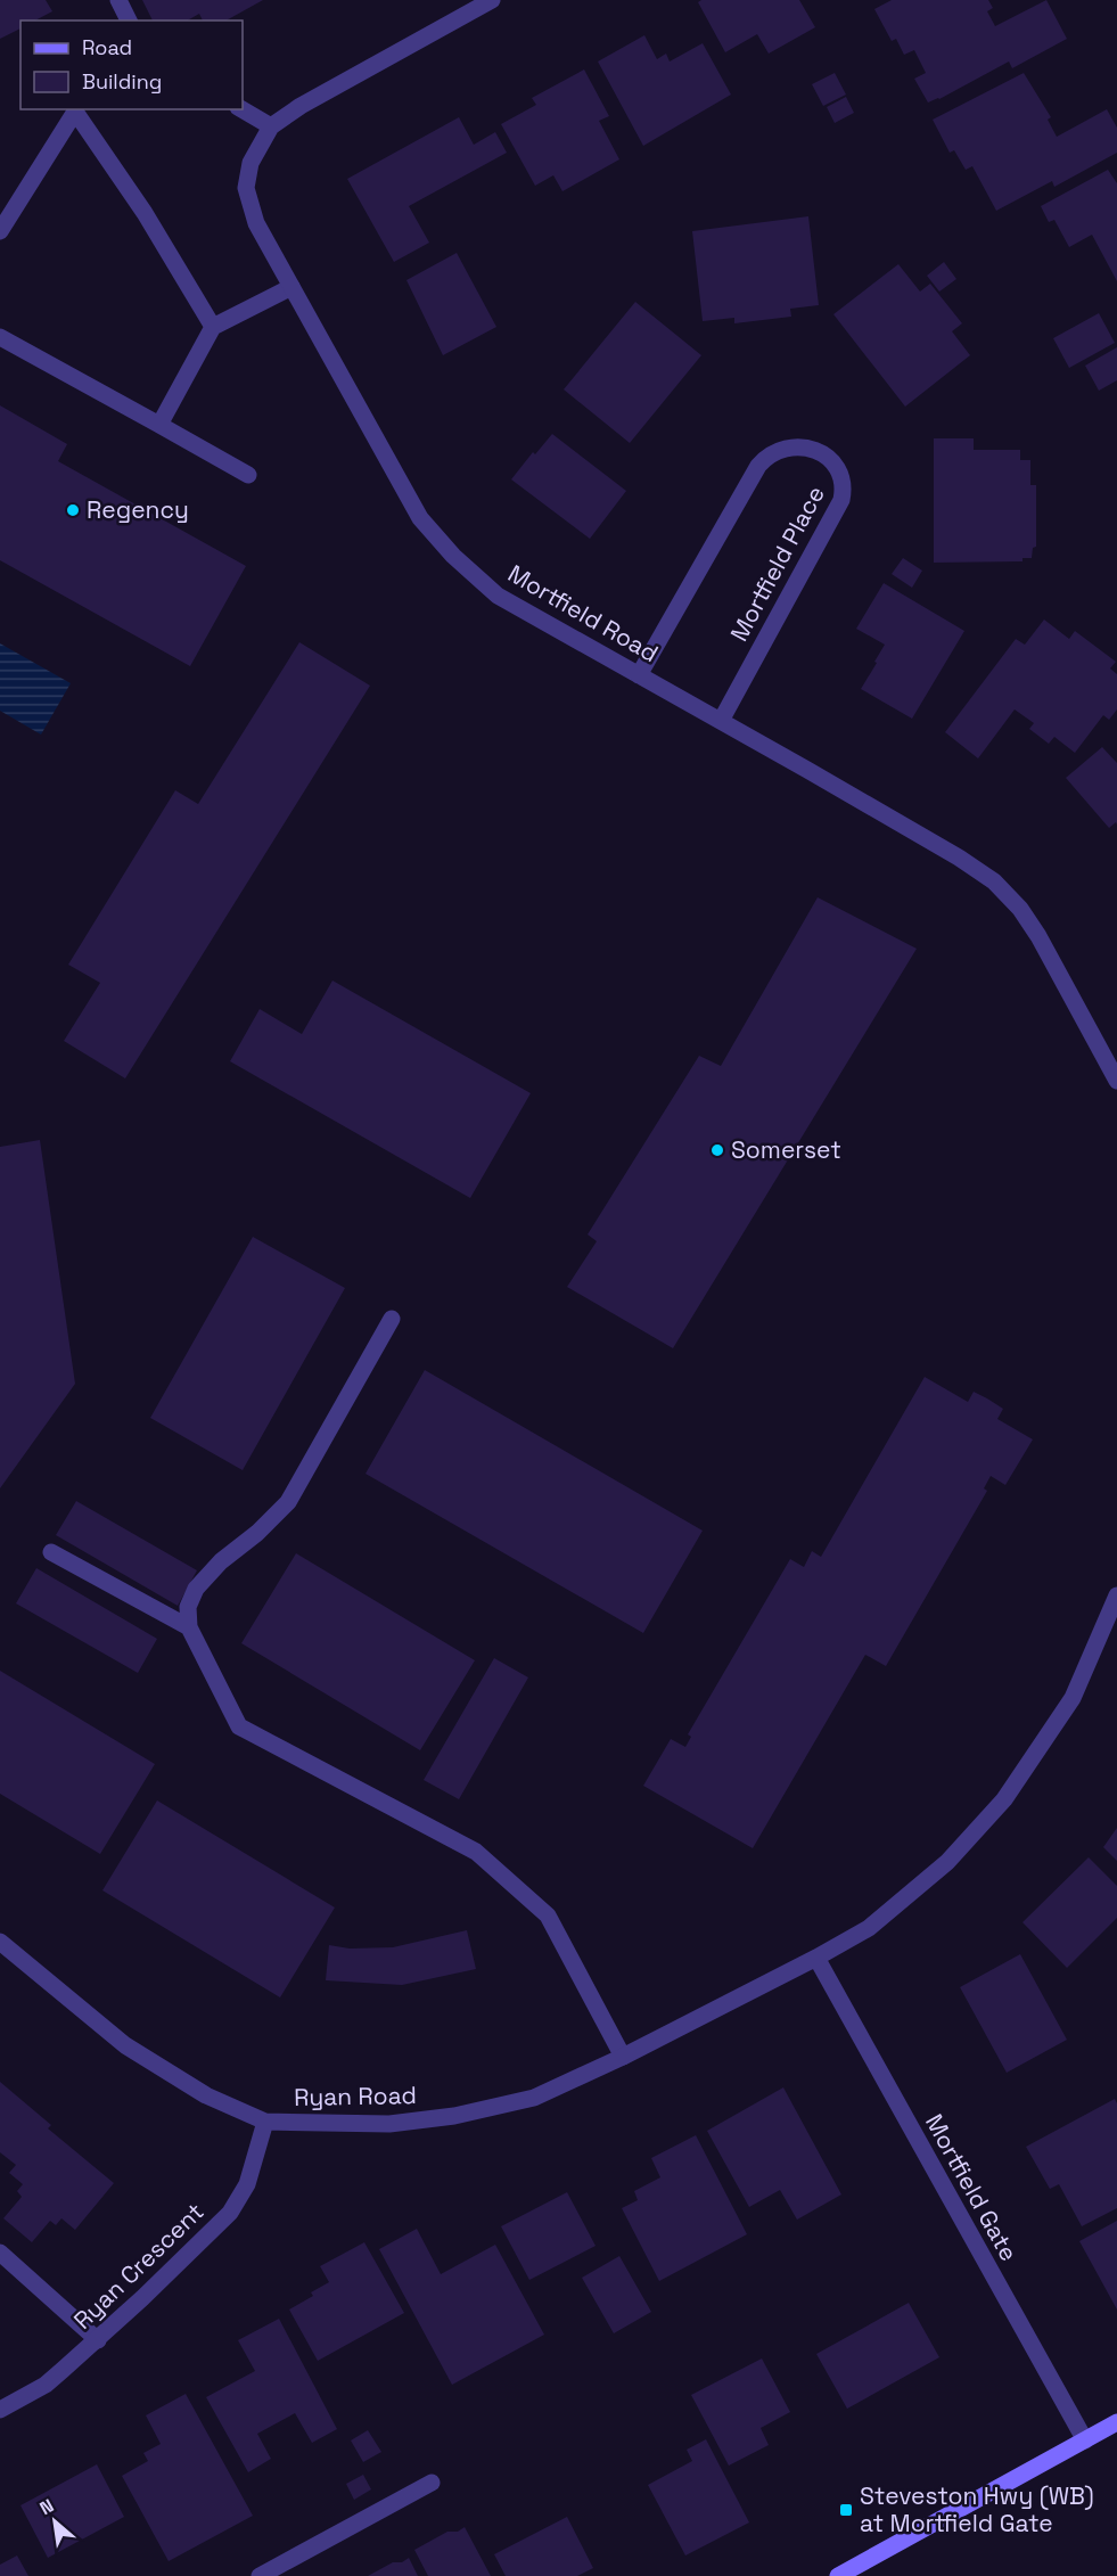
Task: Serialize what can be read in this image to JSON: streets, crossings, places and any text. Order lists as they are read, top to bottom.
{
  "streets": {
    "street": [
      "Mortfield Place",
      "Mortfield Road",
      "Ryan Road",
      "Mortfield Gate",
      "Ryan Crescent"
    ]
  },
  "crossings": [
    ["Mortfield Place", "Mortfield Road"],
    ["Ryan Road", "Mortfield Gate"],
    ["Ryan Road", "Ryan Crescent"]
  ],
  "places": {
    "other": ["Regency", "Somerset"],
    "transit": ["Steveston Hwy (WB) at Mortfield Gate"]
  },
  "legend": ["Road", "Building"],
  "north": "top left"
}
